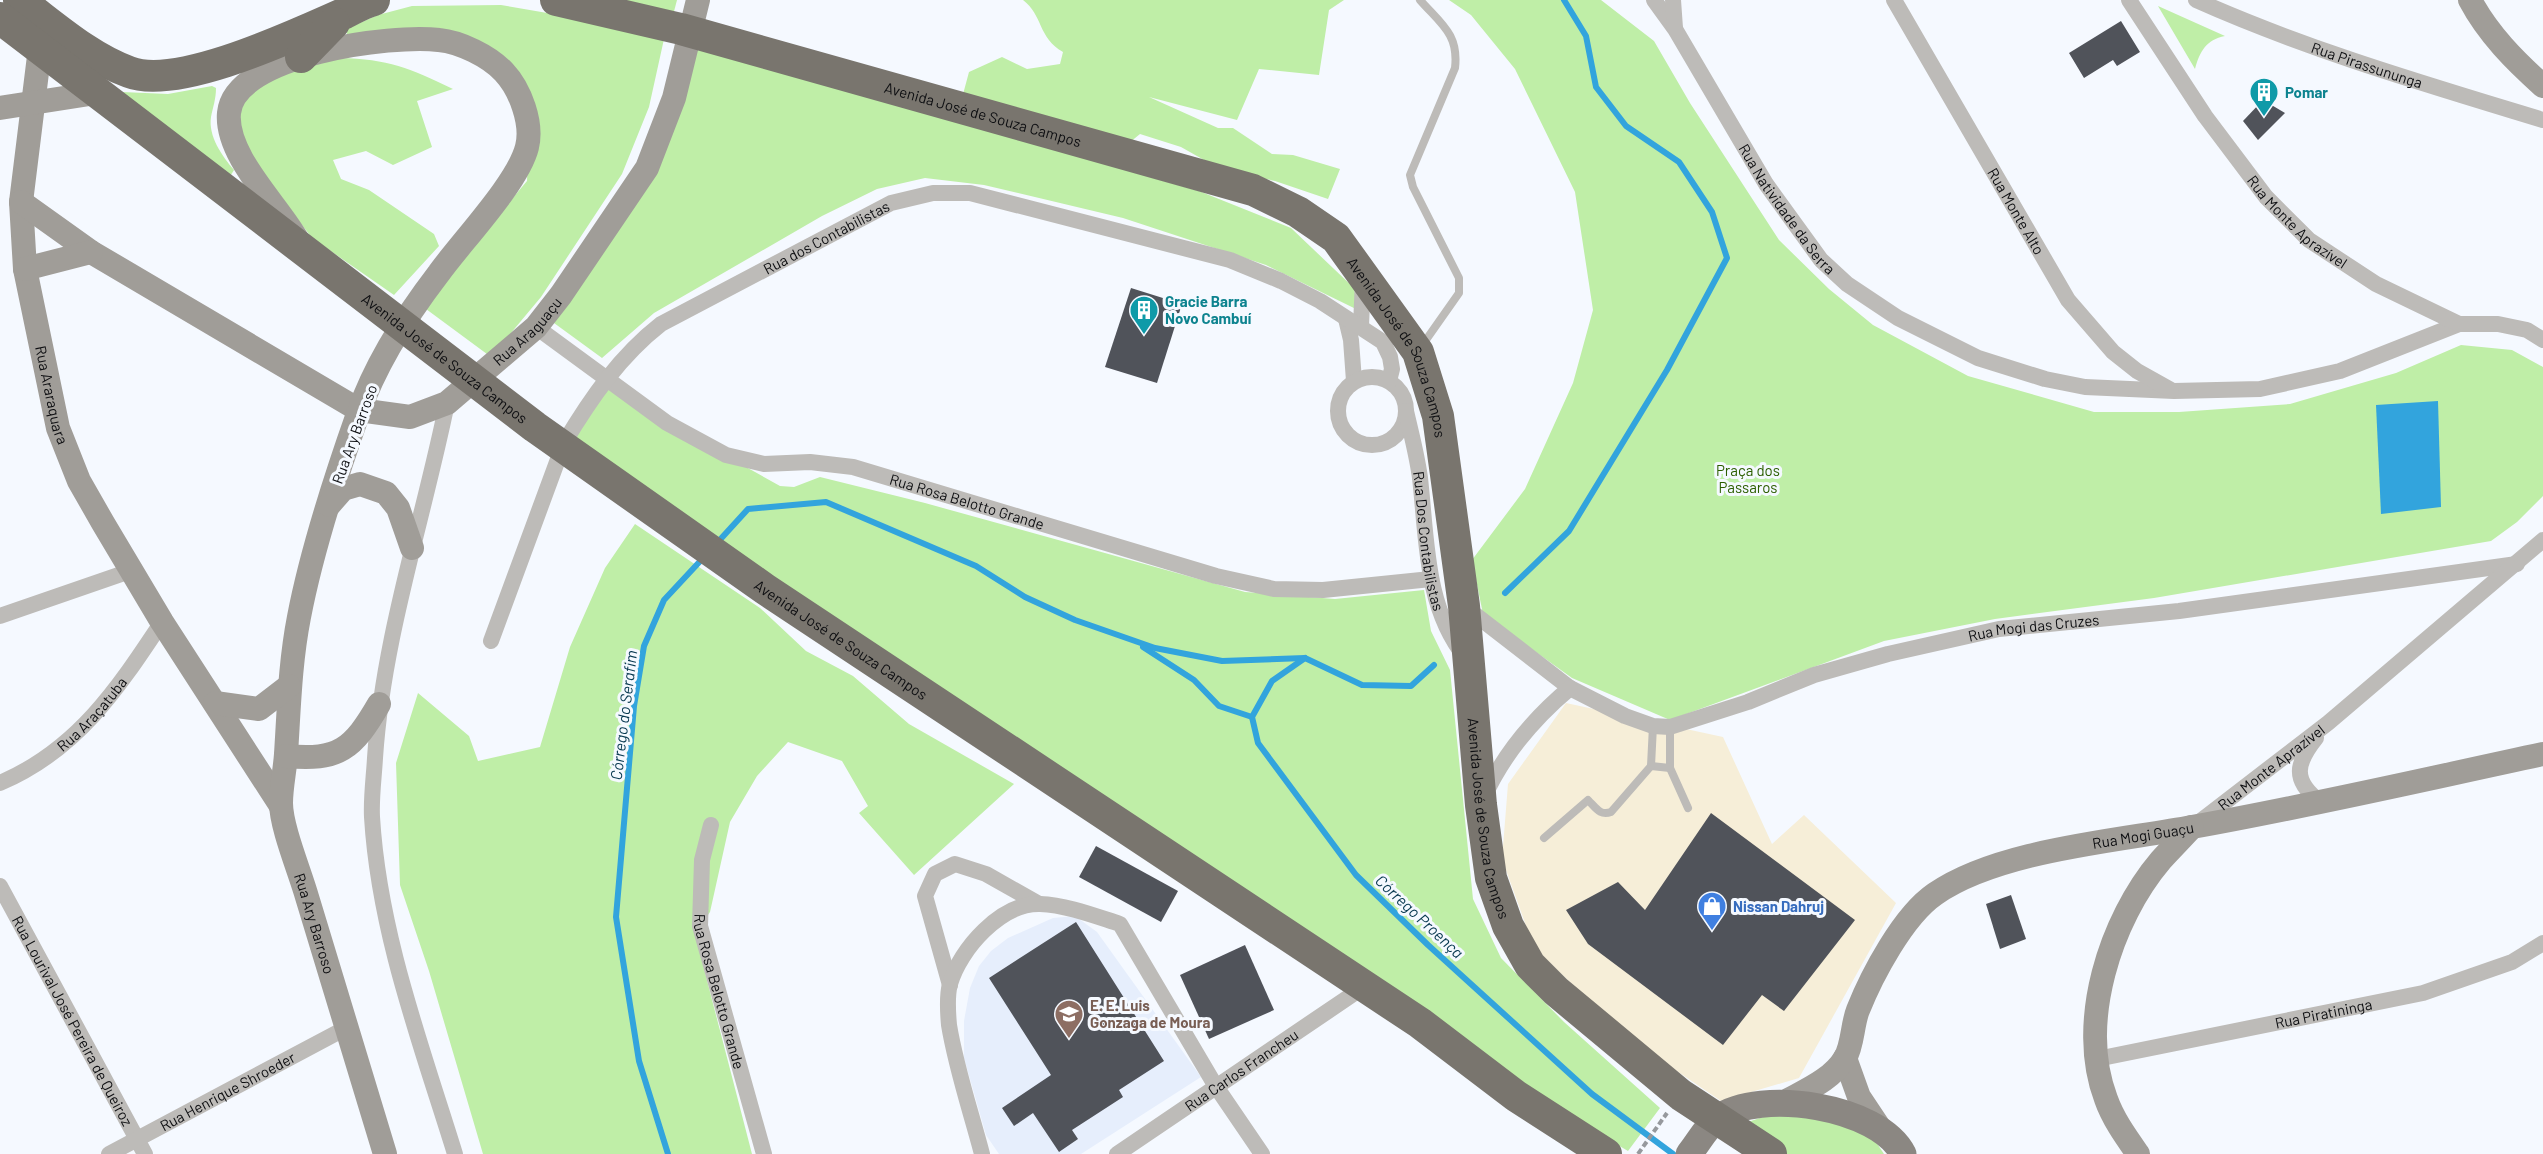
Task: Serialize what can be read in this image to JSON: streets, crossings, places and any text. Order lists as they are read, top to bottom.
{
  "streets": {
    "highway": ["Avenida José de Souza Campos"],
    "main road": [
      "Rua Monte Aprazível",
      "Rua Araguaçu",
      "Rua Araraquara",
      "Rua Ary Barroso",
      "Rua Mogi Guaçu"
    ],
    "street": [
      "Rua Pirassununga",
      "Rua Natividade da Serra",
      "Rua Monte Alto",
      "Rua dos Contabilistas",
      "Rua Rosa Belotto Grande",
      "Rua Dos Contabilistas",
      "Rua Mogi das Cruzes",
      "Rua Araçatuba",
      "Rua Piratininga",
      "Rua Lourival José Pereira de Queiroz",
      "Rua Carlos Francheu",
      "Rua Henrique Shroeder"
    ]
  },
  "crossings": [
    ["Avenida José de Souza Campos", "Rua Araraquara"],
    ["Avenida José de Souza Campos", "Rua Ary Barroso"],
    ["Avenida José de Souza Campos", "Rua Dos Contabilistas"],
    ["Avenida José de Souza Campos", "Rua Carlos Francheu"],
    ["Rua Natividade da Serra", "Rua Monte Alto"],
    ["Rua Monte Aprazível", "Rua Mogi das Cruzes"],
    ["Rua Monte Aprazível", "Rua Mogi Guaçu"],
    ["Rua Monte Aprazível", "Rua Piratininga"],
    ["Rua dos Contabilistas", "Rua Rosa Belotto Grande"],
    ["Rua dos Contabilistas", "Rua Dos Contabilistas"],
    ["Rua Araguaçu", "Rua Araraquara"],
    ["Rua Araguaçu", "Rua Ary Barroso"],
    ["Rua Araguaçu", "Rua Rosa Belotto Grande"],
    ["Rua Araraquara", "Rua Ary Barroso"],
    ["Rua Araraquara", "Rua Araçatuba"],
    ["Rua Ary Barroso", "Rua Henrique Shroeder"],
    ["Rua Rosa Belotto Grande", "Rua Dos Contabilistas"],
    ["Rua Lourival José Pereira de Queiroz", "Rua Henrique Shroeder"]
  ],
  "water": ["Córrego do Serafim", "Córrego Proença"],
  "parks": ["Praça dos Passaros"],
  "places": {
    "building": ["Pomar", "Gracie Barra Novo Cambuí"],
    "shop": ["Nissan Dahruj"],
    "school or university": ["E. E. Luis Gonzaga de Moura"]
  }
}
